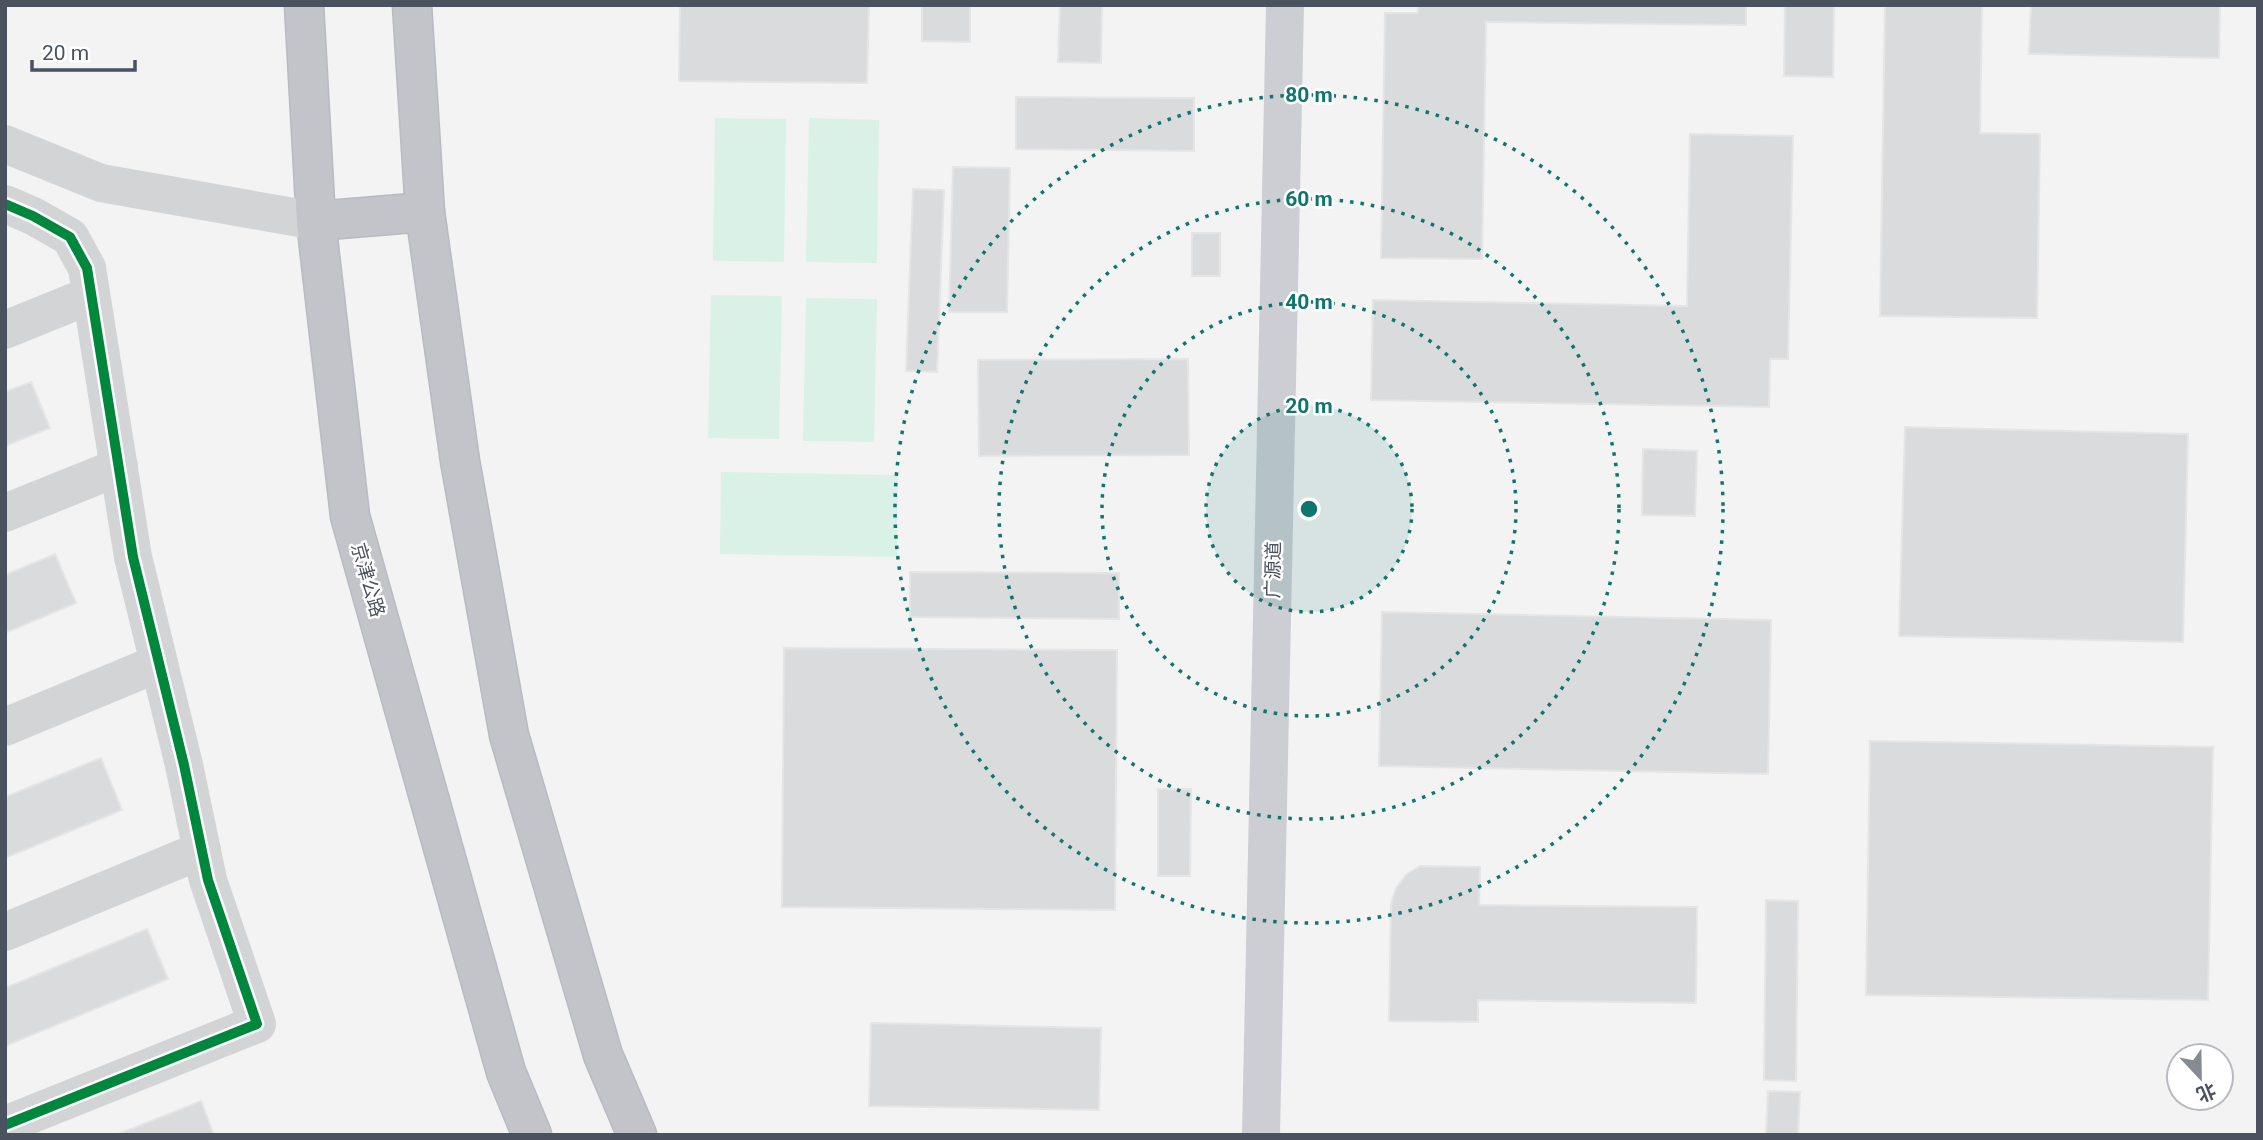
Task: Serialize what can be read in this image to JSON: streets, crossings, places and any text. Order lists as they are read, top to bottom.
{
  "streets": {
    "highway": ["京津公路"],
    "main road": ["广源道"]
  },
  "scale_bar": "20 m",
  "north": "bottom",
  "rings": [
    "80 m",
    "60 m",
    "40 m",
    "20 m"
  ]
}
